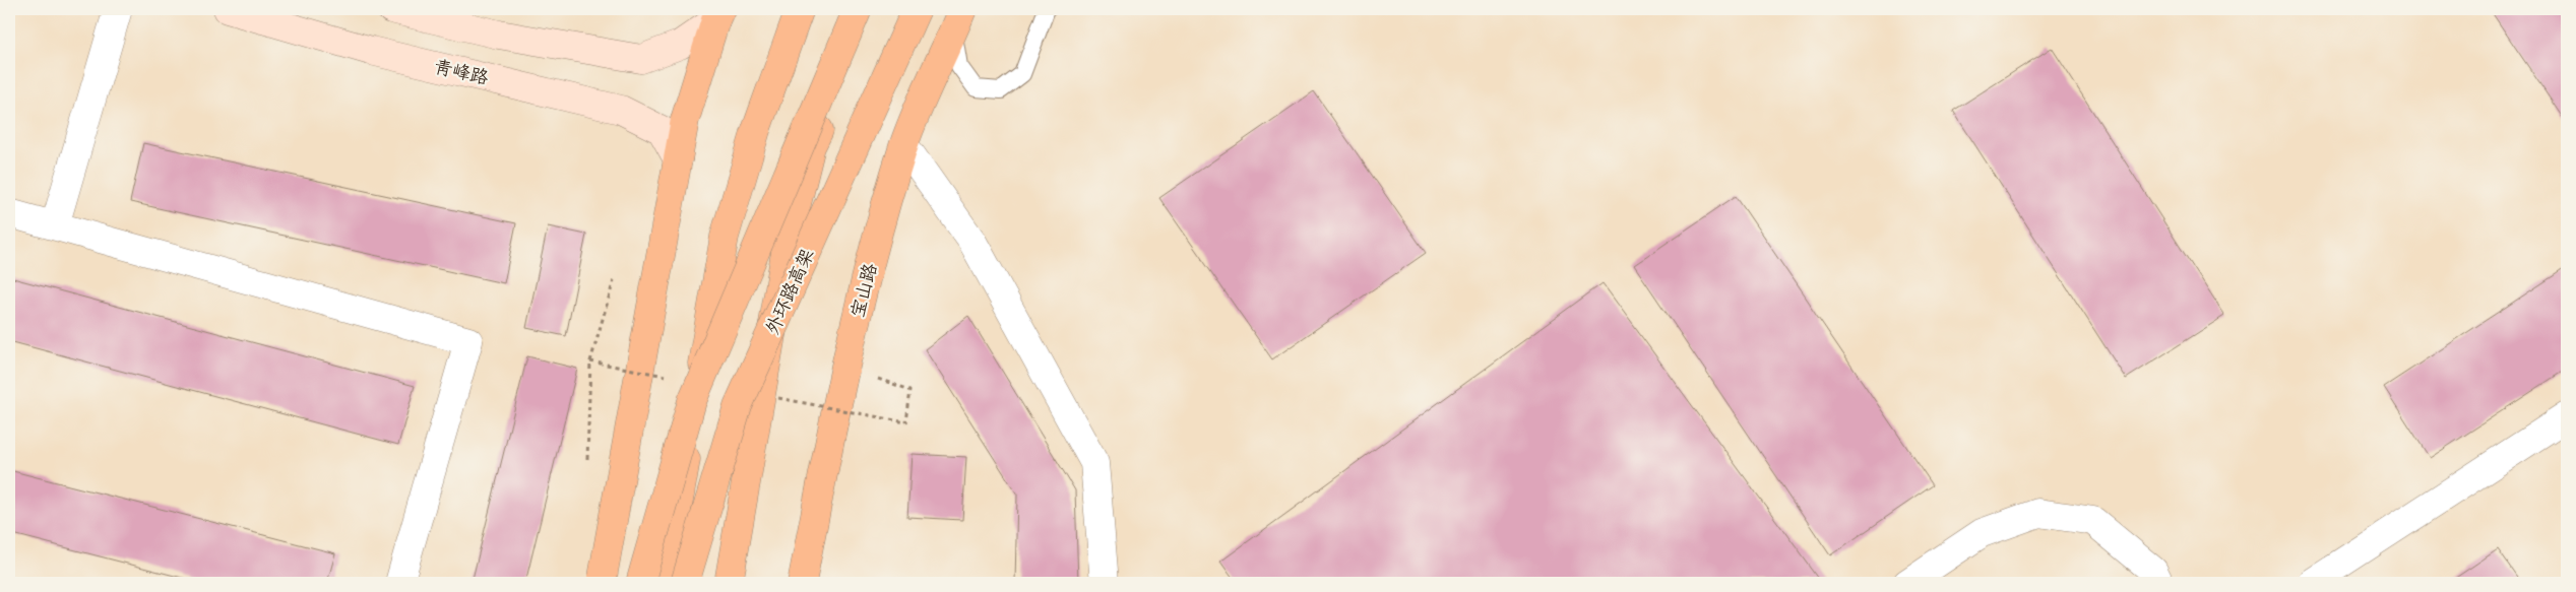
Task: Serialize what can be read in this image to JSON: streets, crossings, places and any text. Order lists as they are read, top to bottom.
{
  "streets": {
    "main road": ["青峰路", "宝山路", "外环路高架"]
  }
}
